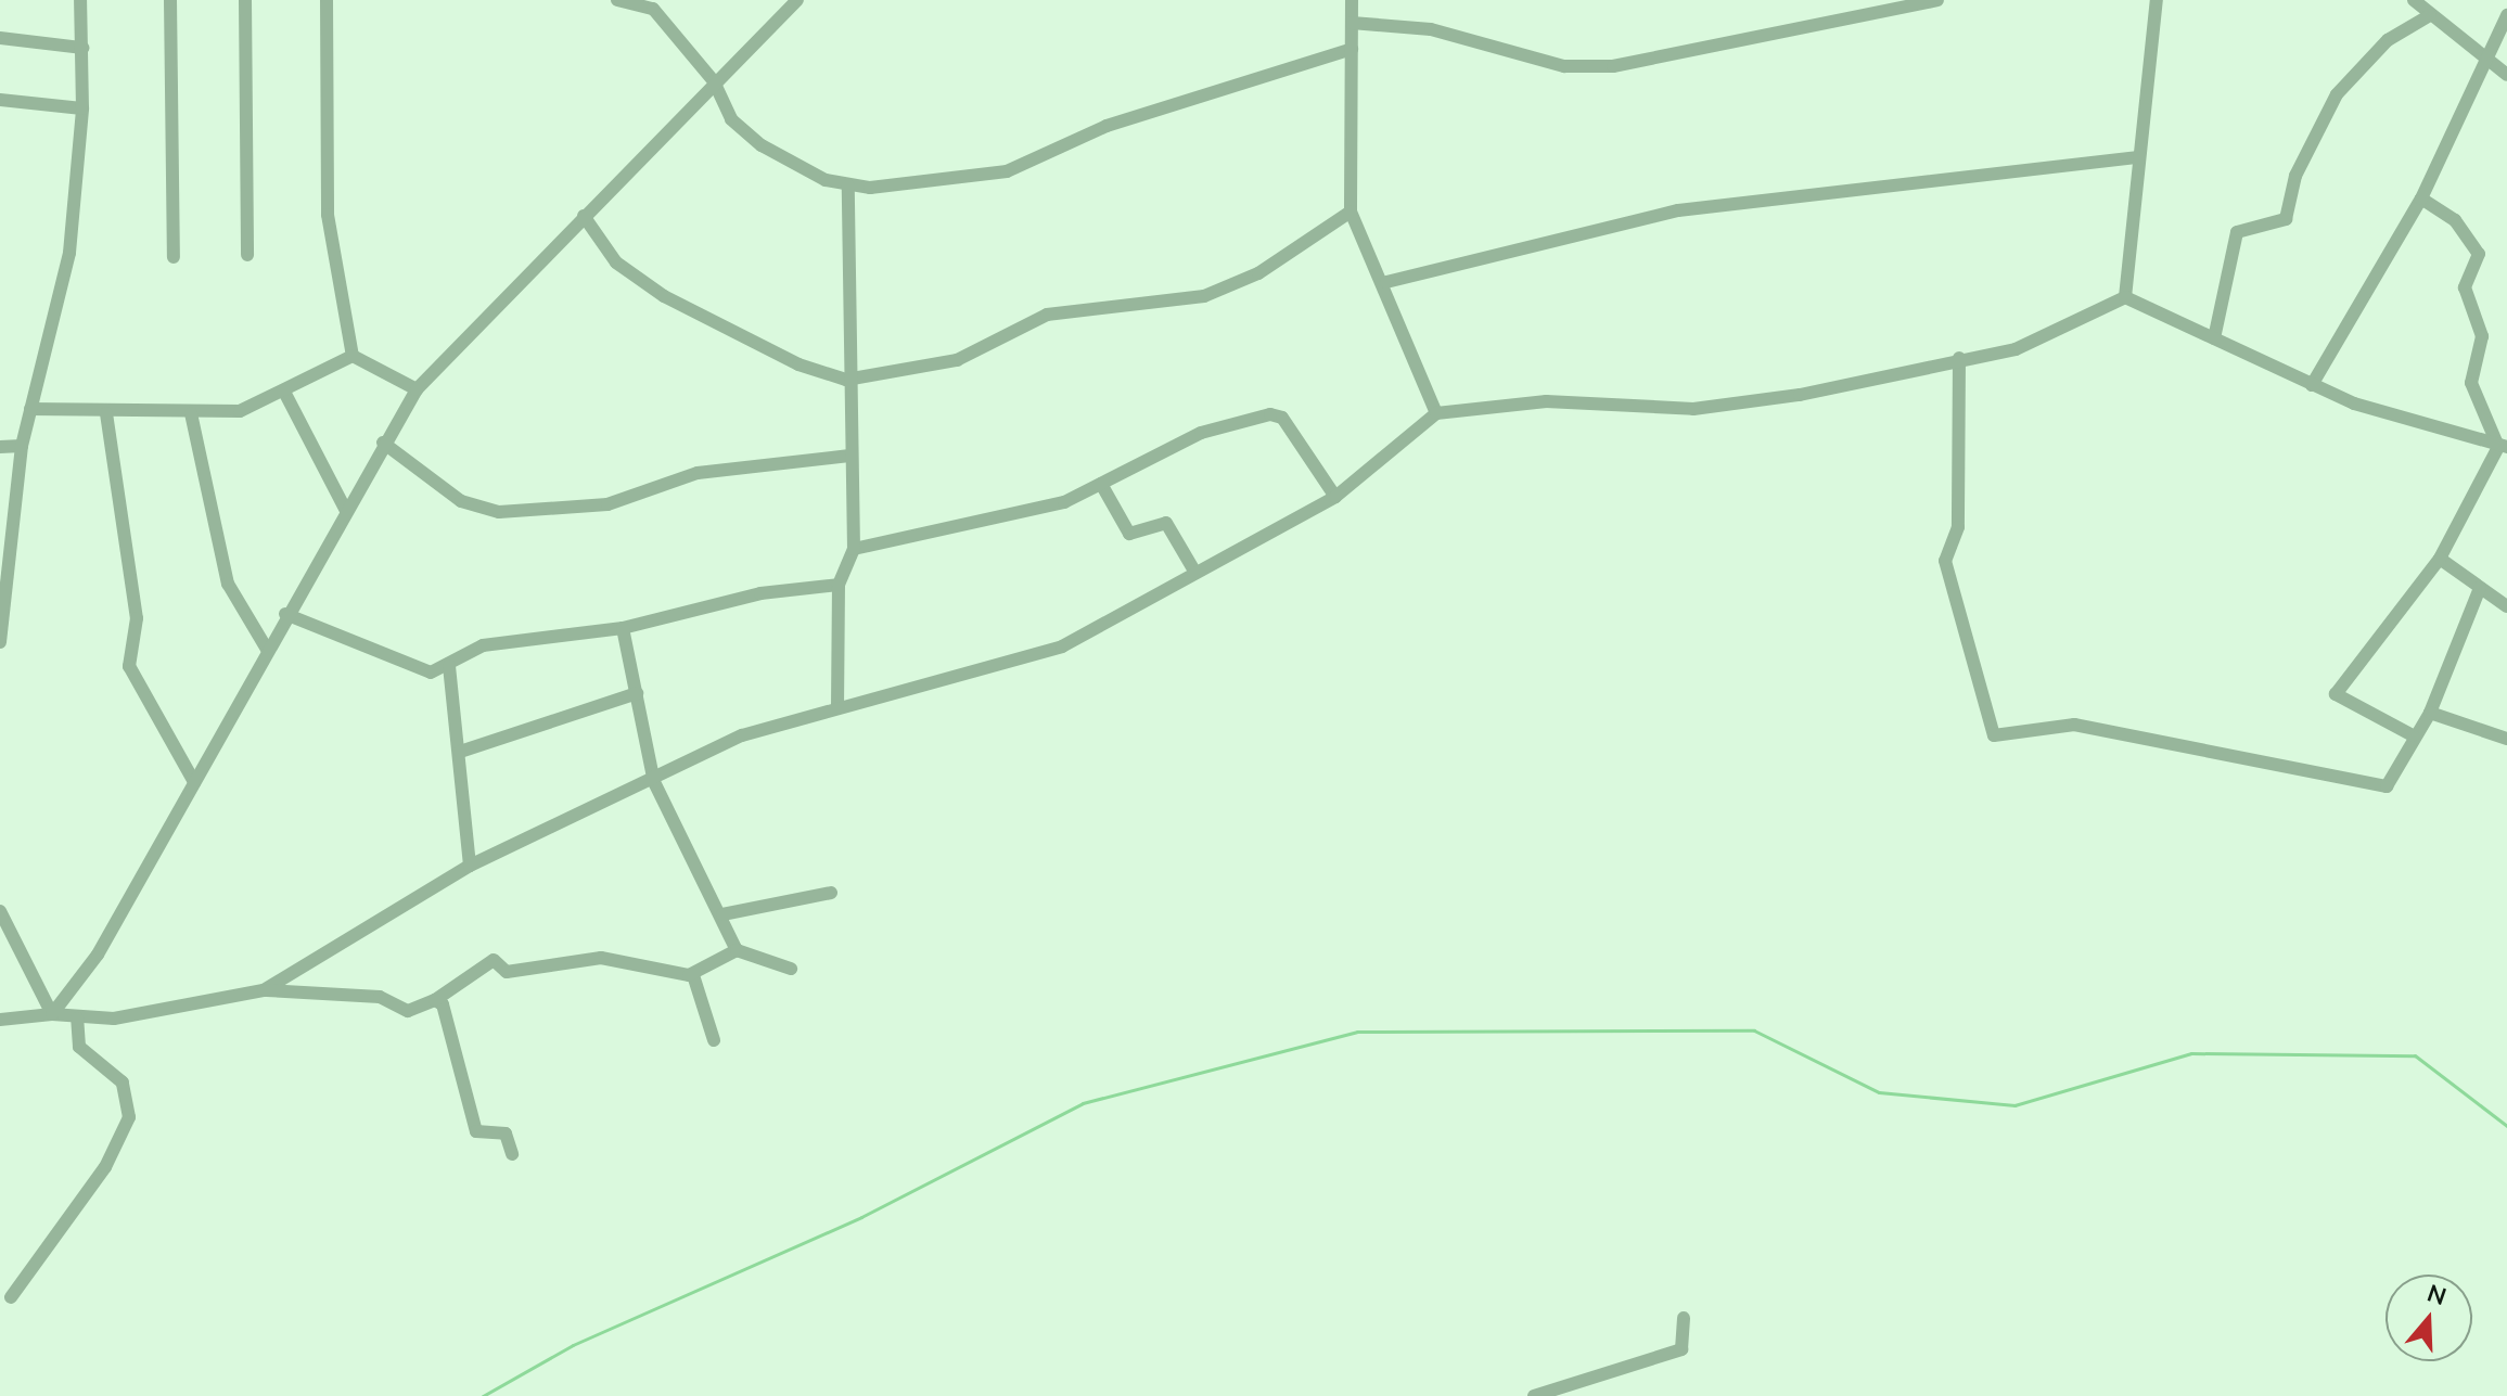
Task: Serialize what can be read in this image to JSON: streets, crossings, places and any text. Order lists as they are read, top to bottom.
{
  "north": "top"
}
